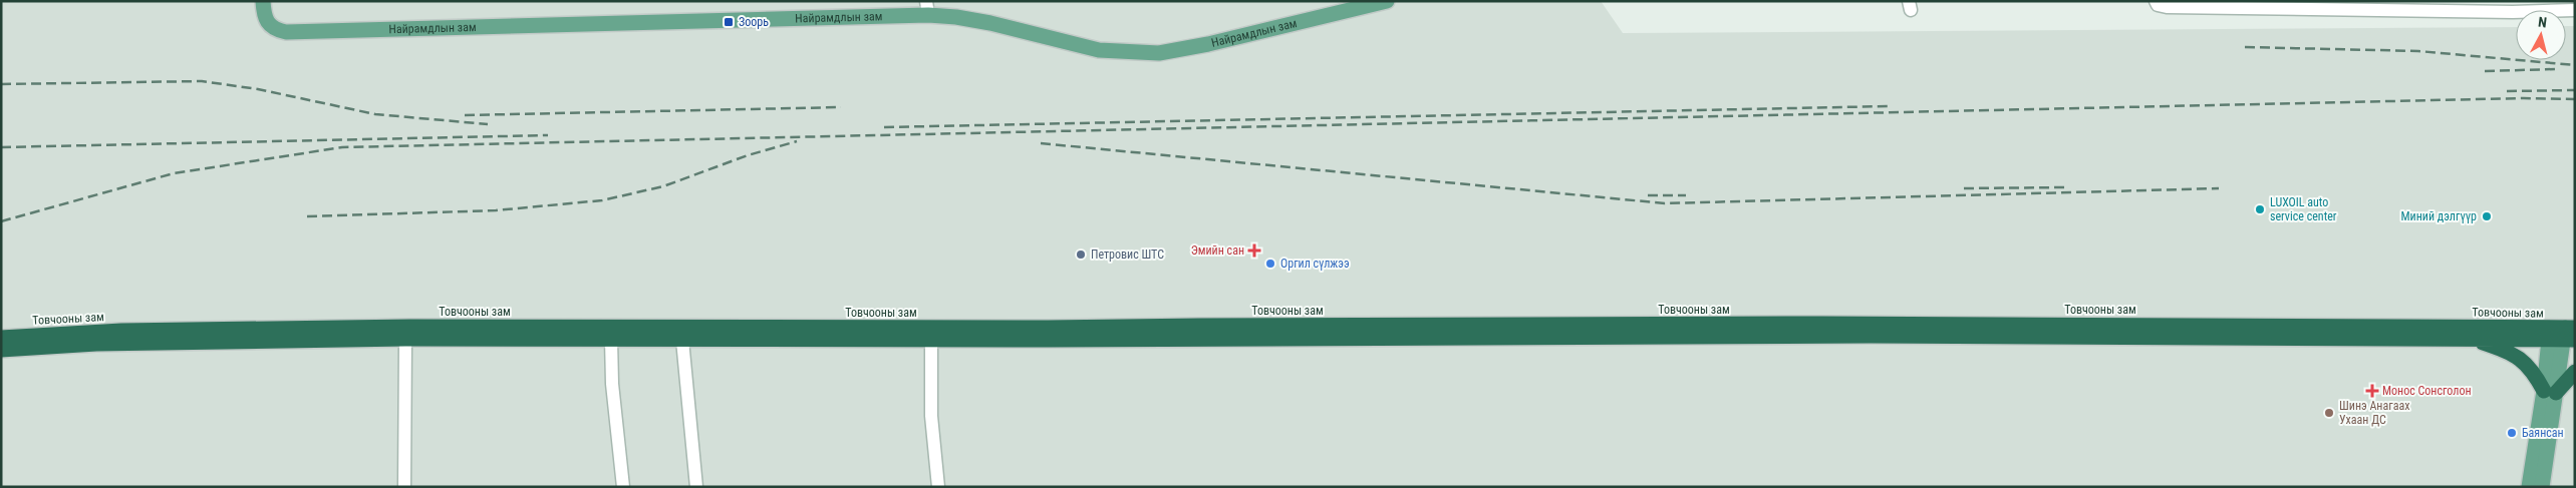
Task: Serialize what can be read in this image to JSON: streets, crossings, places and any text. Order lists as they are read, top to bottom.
{
  "streets": {
    "highway": ["Товчооны зам"],
    "main road": ["Найрамдлын зам"]
  },
  "places": {
    "transit": ["Зоорь"],
    "other": [
      "LUXOIL auto service center",
      "Миний дэлгүүр",
      "Петровис ШТС",
      "Оргил сүлжээ",
      "Шинэ Анагаах Ухаан ДС",
      "Баянсан"
    ],
    "health": ["Эмийн сан", "Монос Сонсголон"]
  },
  "north": "top"
}
